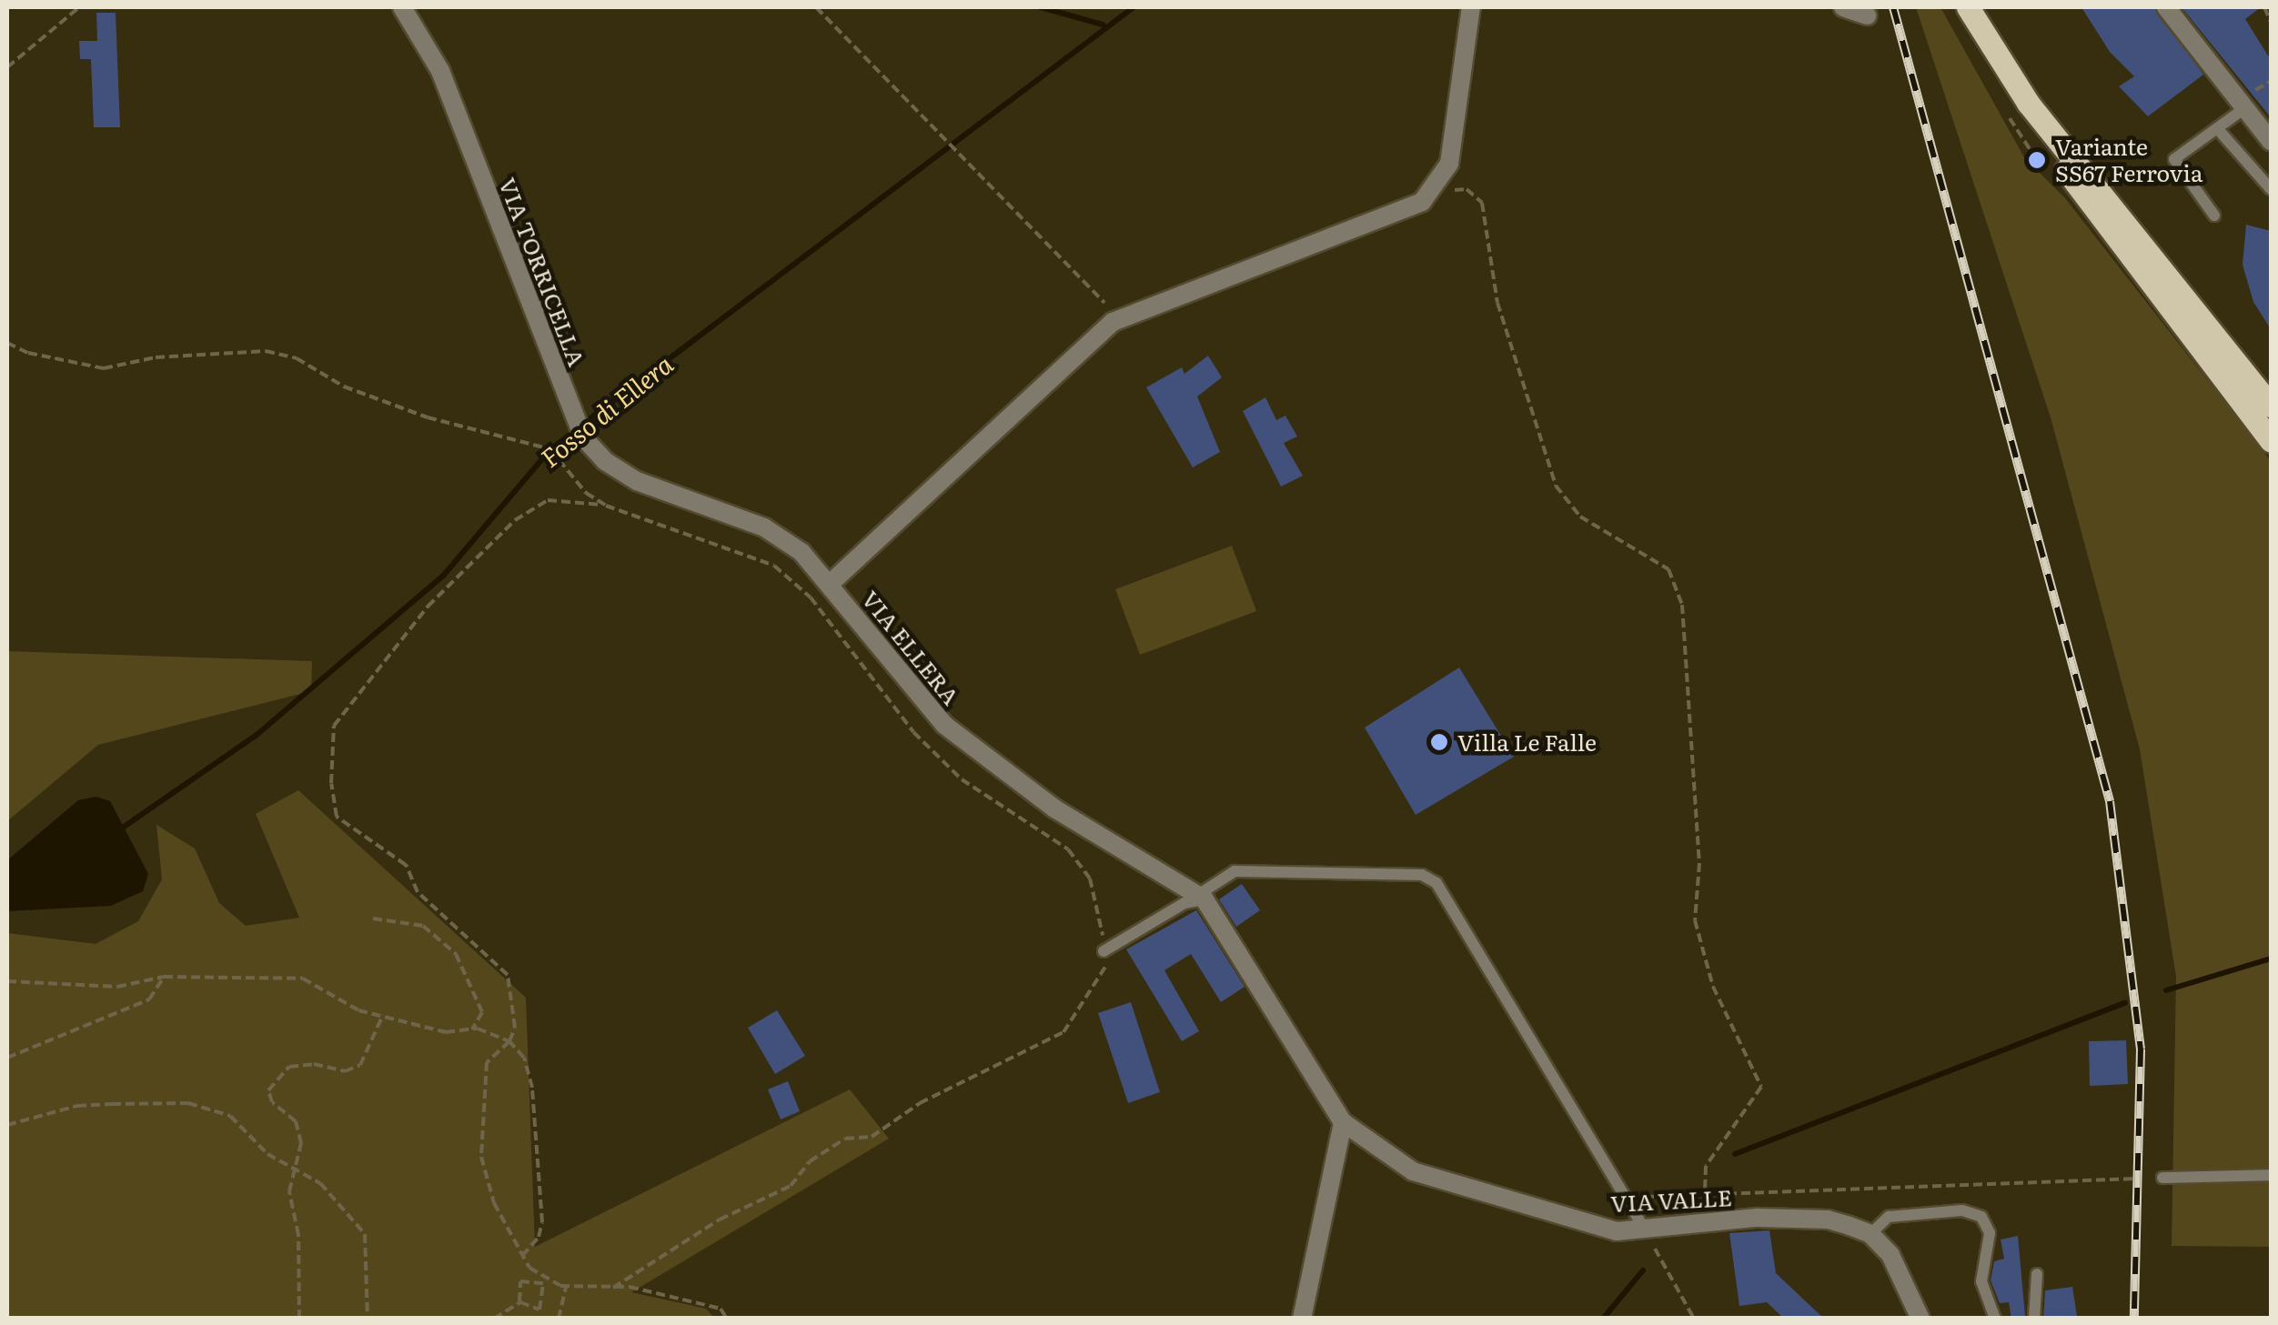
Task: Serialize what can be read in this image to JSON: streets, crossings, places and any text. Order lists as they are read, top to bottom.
{
  "streets": {
    "street": ["VIA TORRICELLA", "VIA ELLERA", "VIA VALLE"]
  },
  "crossings": [
    ["VIA TORRICELLA", "VIA ELLERA"],
    ["VIA ELLERA", "VIA VALLE"]
  ],
  "water": ["Fosso di Ellera"],
  "places": ["Variante SS67 Ferrovia", "Villa Le Falle"]
}
